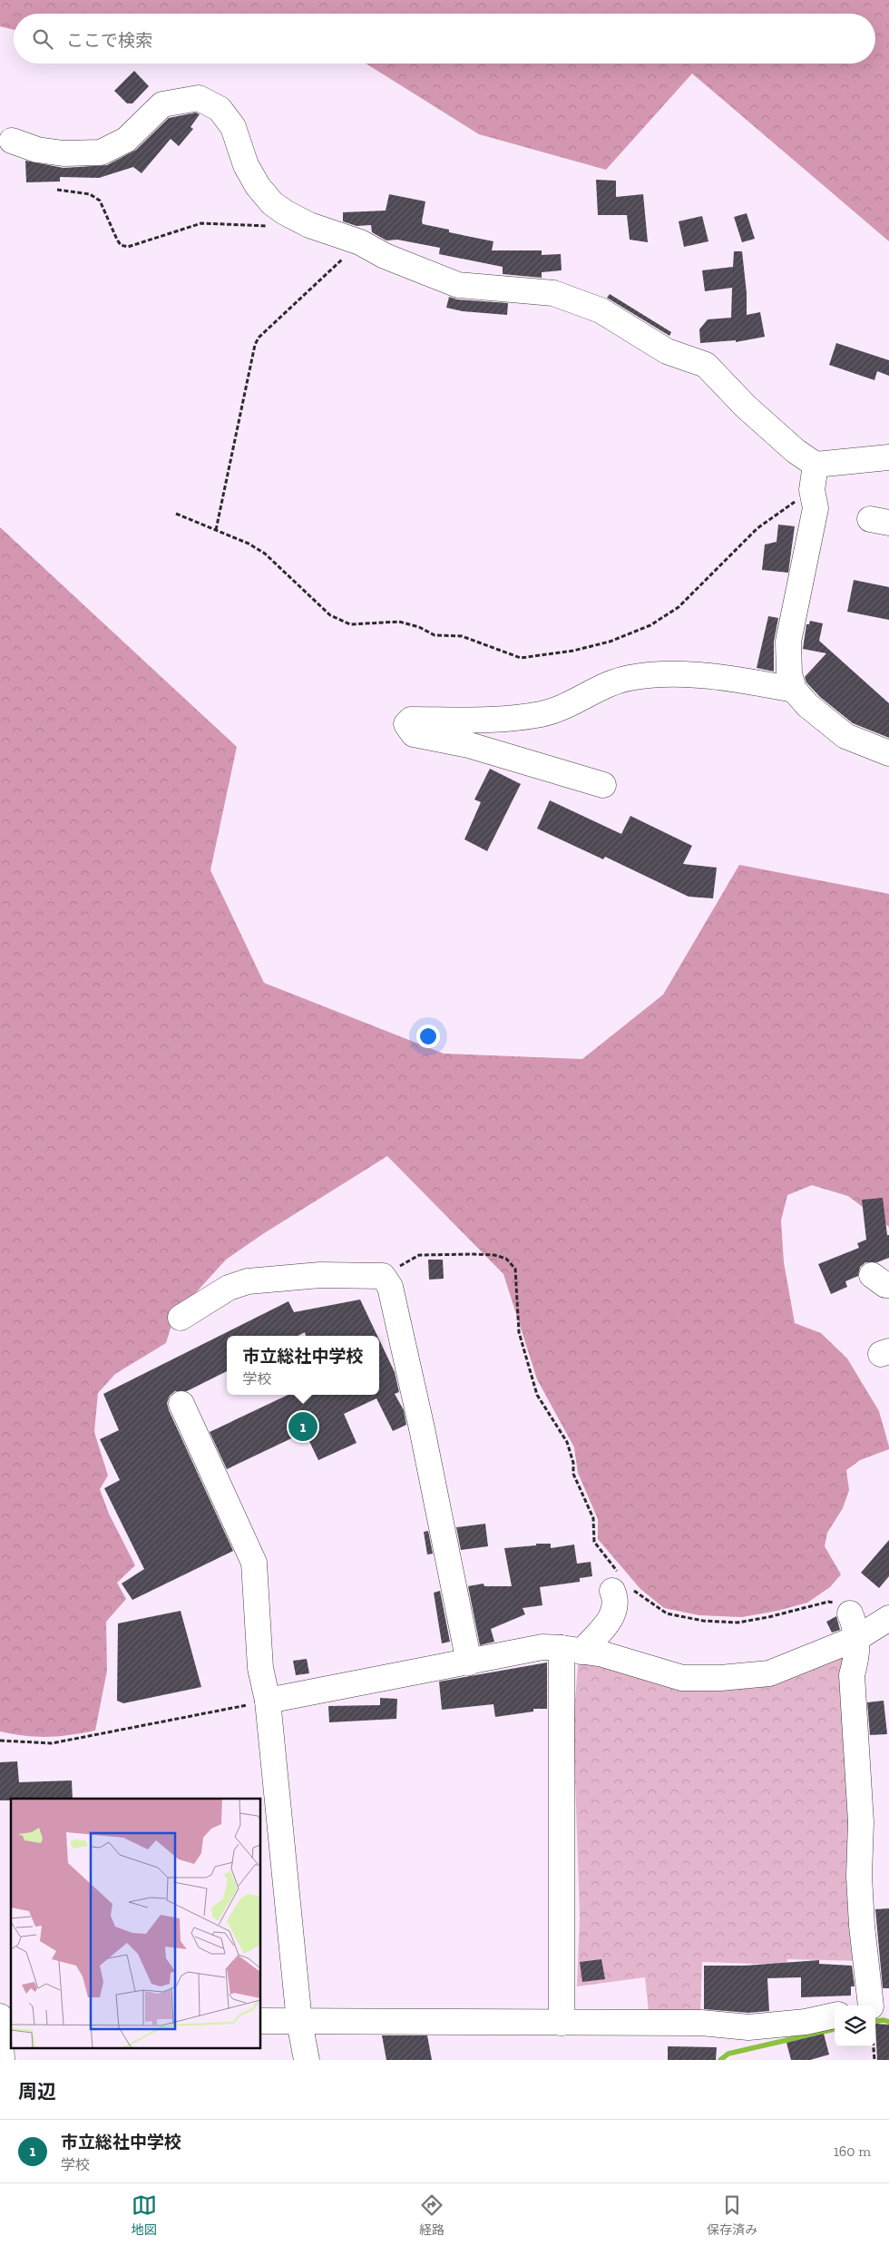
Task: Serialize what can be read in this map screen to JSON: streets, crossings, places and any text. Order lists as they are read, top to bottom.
{
  "page": {
    "search": "ここで検索",
    "popup": ["市立総社中学校", "学校"],
    "pins": "1",
    "heading": "周辺",
    "list": [
      {
        "mark": "1",
        "name": "市立総社中学校",
        "note": "学校",
        "value": "160 m"
      }
    ],
    "nav": ["地図", "経路", "保存済み"]
  }
}
